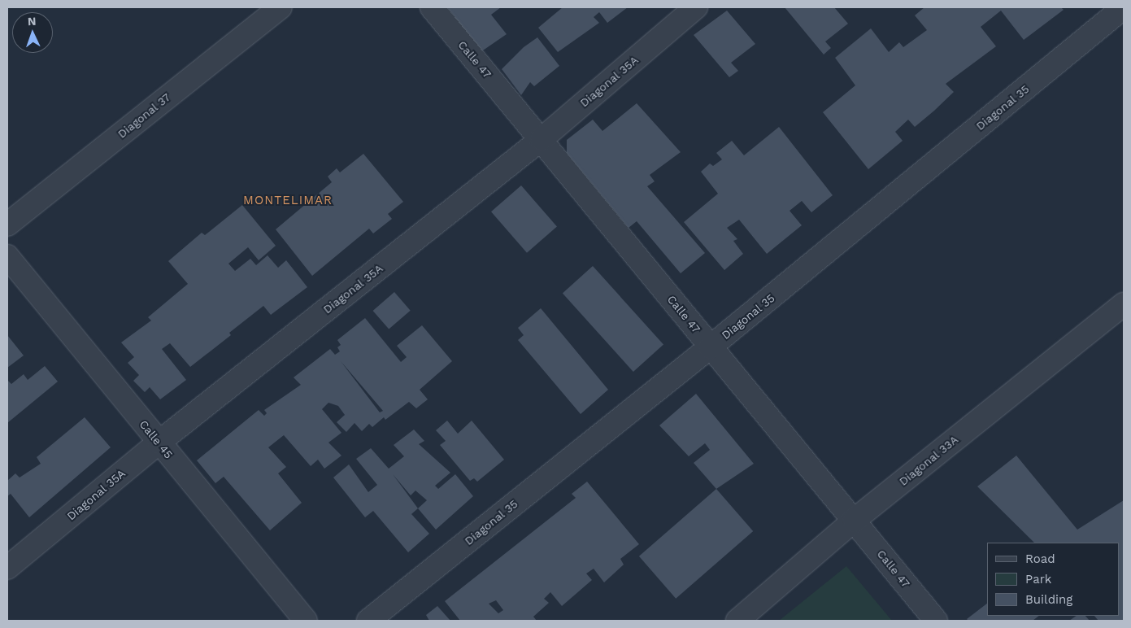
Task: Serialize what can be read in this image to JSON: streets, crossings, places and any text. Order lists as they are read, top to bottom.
{
  "streets": {
    "street": [
      "Calle 47",
      "Diagonal 35A",
      "Diagonal 35",
      "Diagonal 37",
      "Calle 45",
      "Diagonal 33A"
    ]
  },
  "crossings": [
    ["Calle 47", "Diagonal 35A"],
    ["Calle 47", "Diagonal 35"],
    ["Calle 47", "Diagonal 33A"],
    ["Diagonal 35A", "Calle 45"]
  ],
  "districts": ["MONTELIMAR"],
  "legend": ["Road", "Park", "Building"],
  "north": "top"
}
